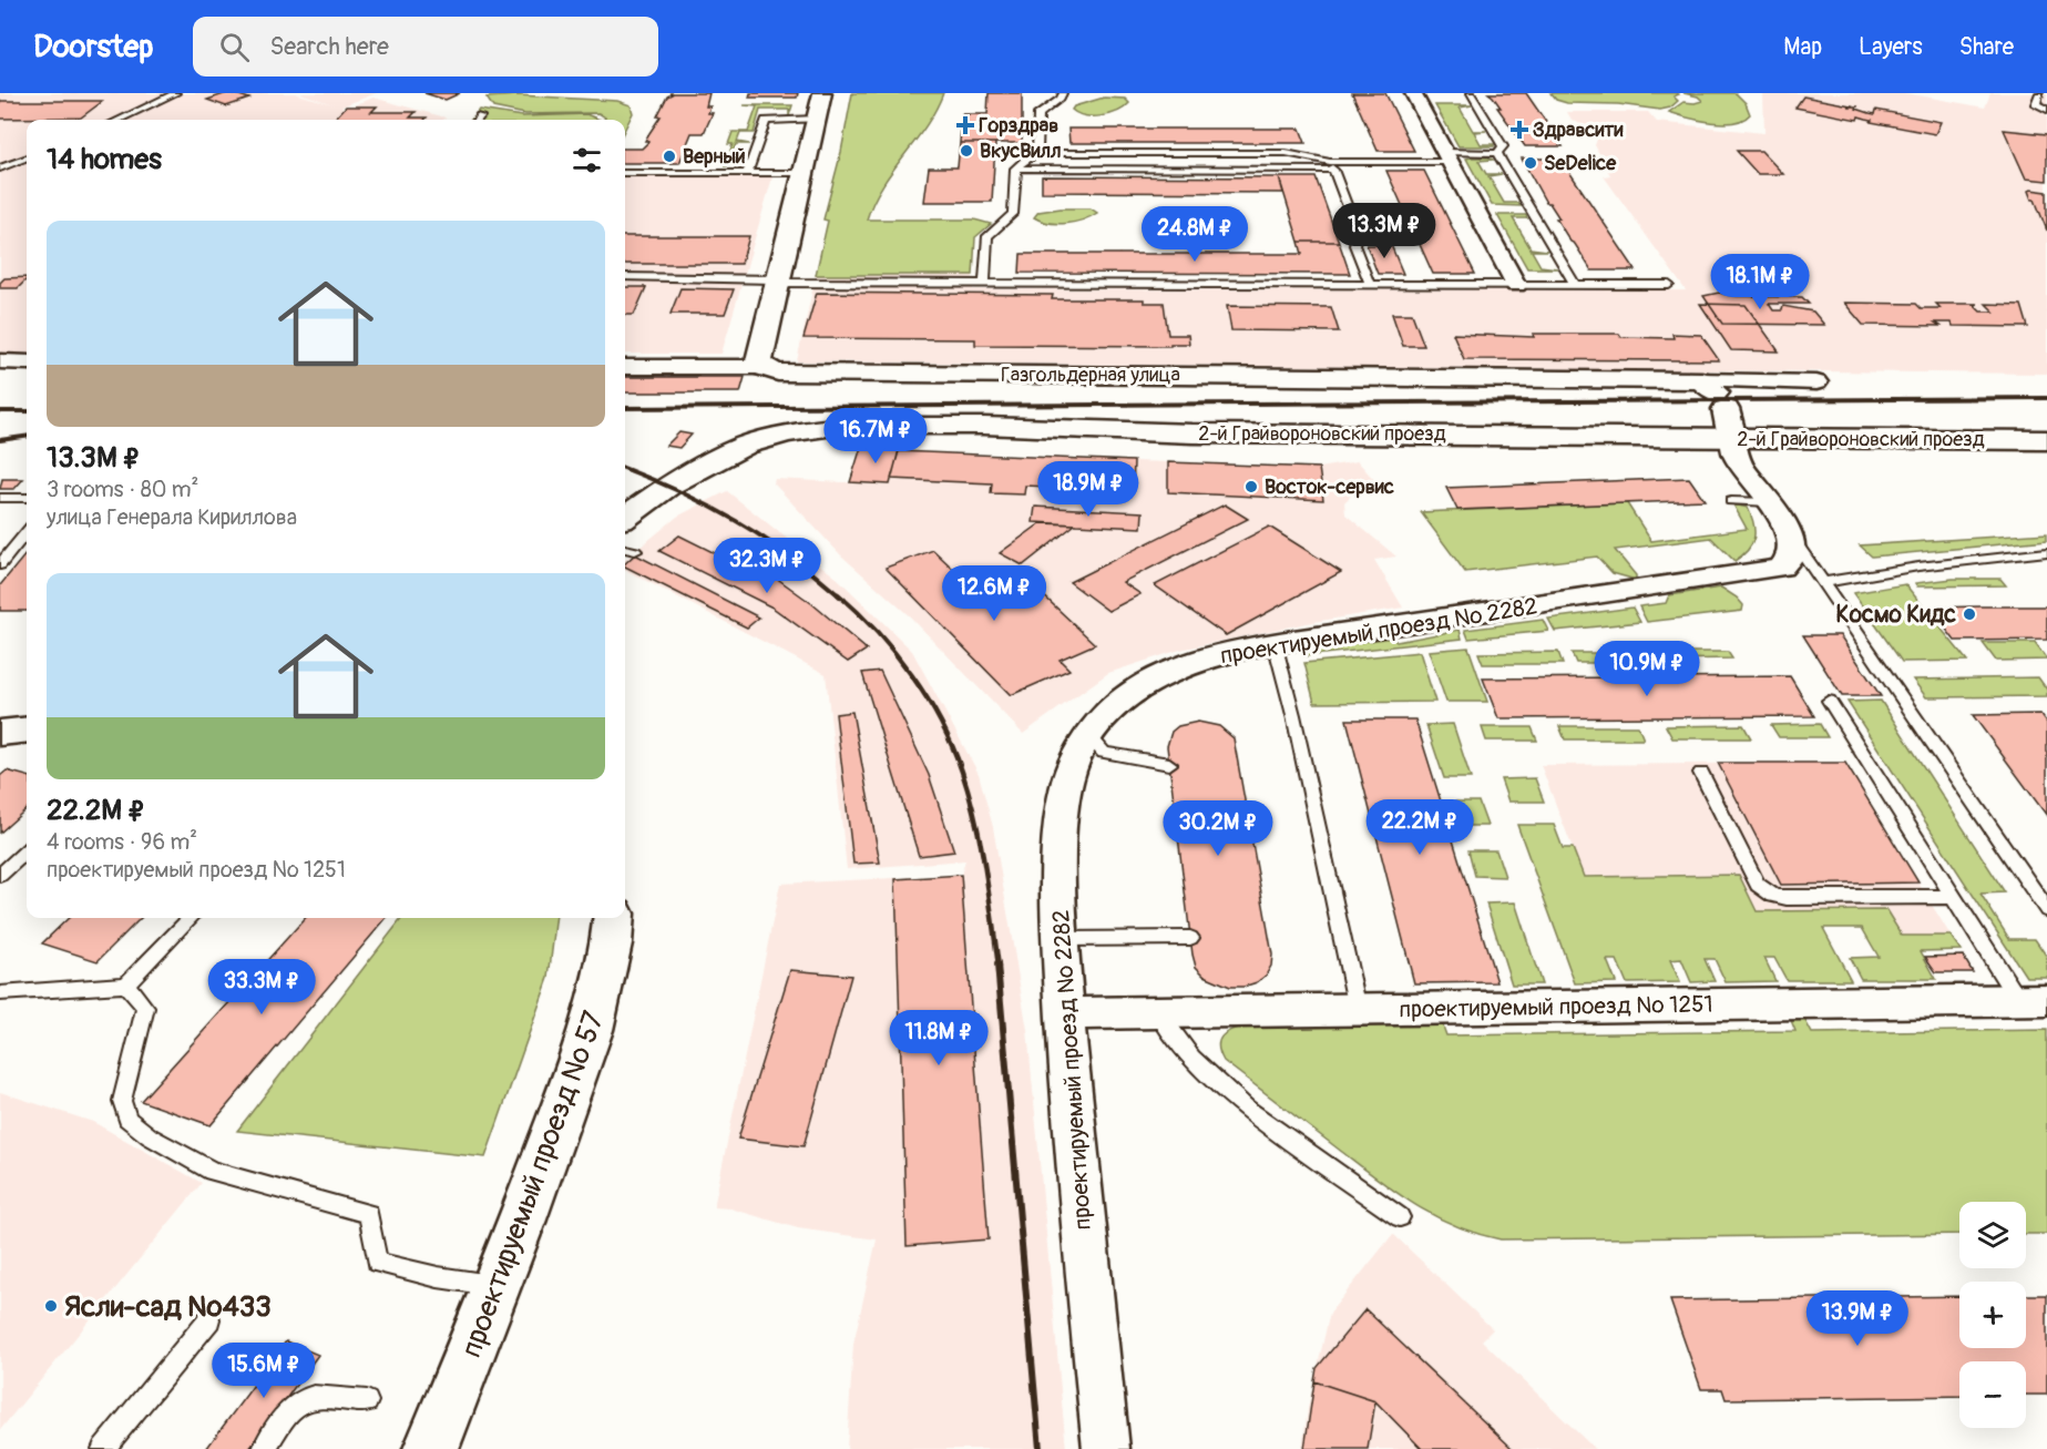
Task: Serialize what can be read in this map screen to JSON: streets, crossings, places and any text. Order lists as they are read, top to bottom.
{
  "streets": {
    "street": [
      "Газгольдерная улица",
      "2-й Грайвороновский проезд",
      "проектируемый проезд № 2282",
      "проектируемый проезд № 1251",
      "проектируемый проезд № 57"
    ]
  },
  "crossings": [
    ["проектируемый проезд № 2282", "проектируемый проезд № 1251"]
  ],
  "places": {
    "health": ["Горздрав", "Здравсити"],
    "other": [
      "ВкусВилл",
      "Верный",
      "SeDelice",
      "Восток-сервис",
      "Космо Кидс",
      "Ясли-сад №433"
    ]
  },
  "page": {
    "header": "Doorstep",
    "search": "Search here",
    "nav": ["Map", "Layers", "Share"],
    "heading": "14 homes",
    "list": [
      {
        "name": "13.3M ₽",
        "note": "3 rooms · 80 m² · улица Генерала Кириллова"
      },
      {
        "name": "22.2M ₽",
        "note": "4 rooms · 96 m² · проектируемый проезд № 1251"
      }
    ],
    "price": [
      "13.3M ₽",
      "24.8M ₽",
      "18.1M ₽",
      "16.7M ₽",
      "18.9M ₽",
      "32.3M ₽",
      "12.6M ₽",
      "10.9M ₽",
      "22.2M ₽",
      "30.2M ₽",
      "33.3M ₽",
      "11.8M ₽",
      "13.9M ₽",
      "15.6M ₽"
    ],
    "map_buttons": ["+", "−"]
  }
}
